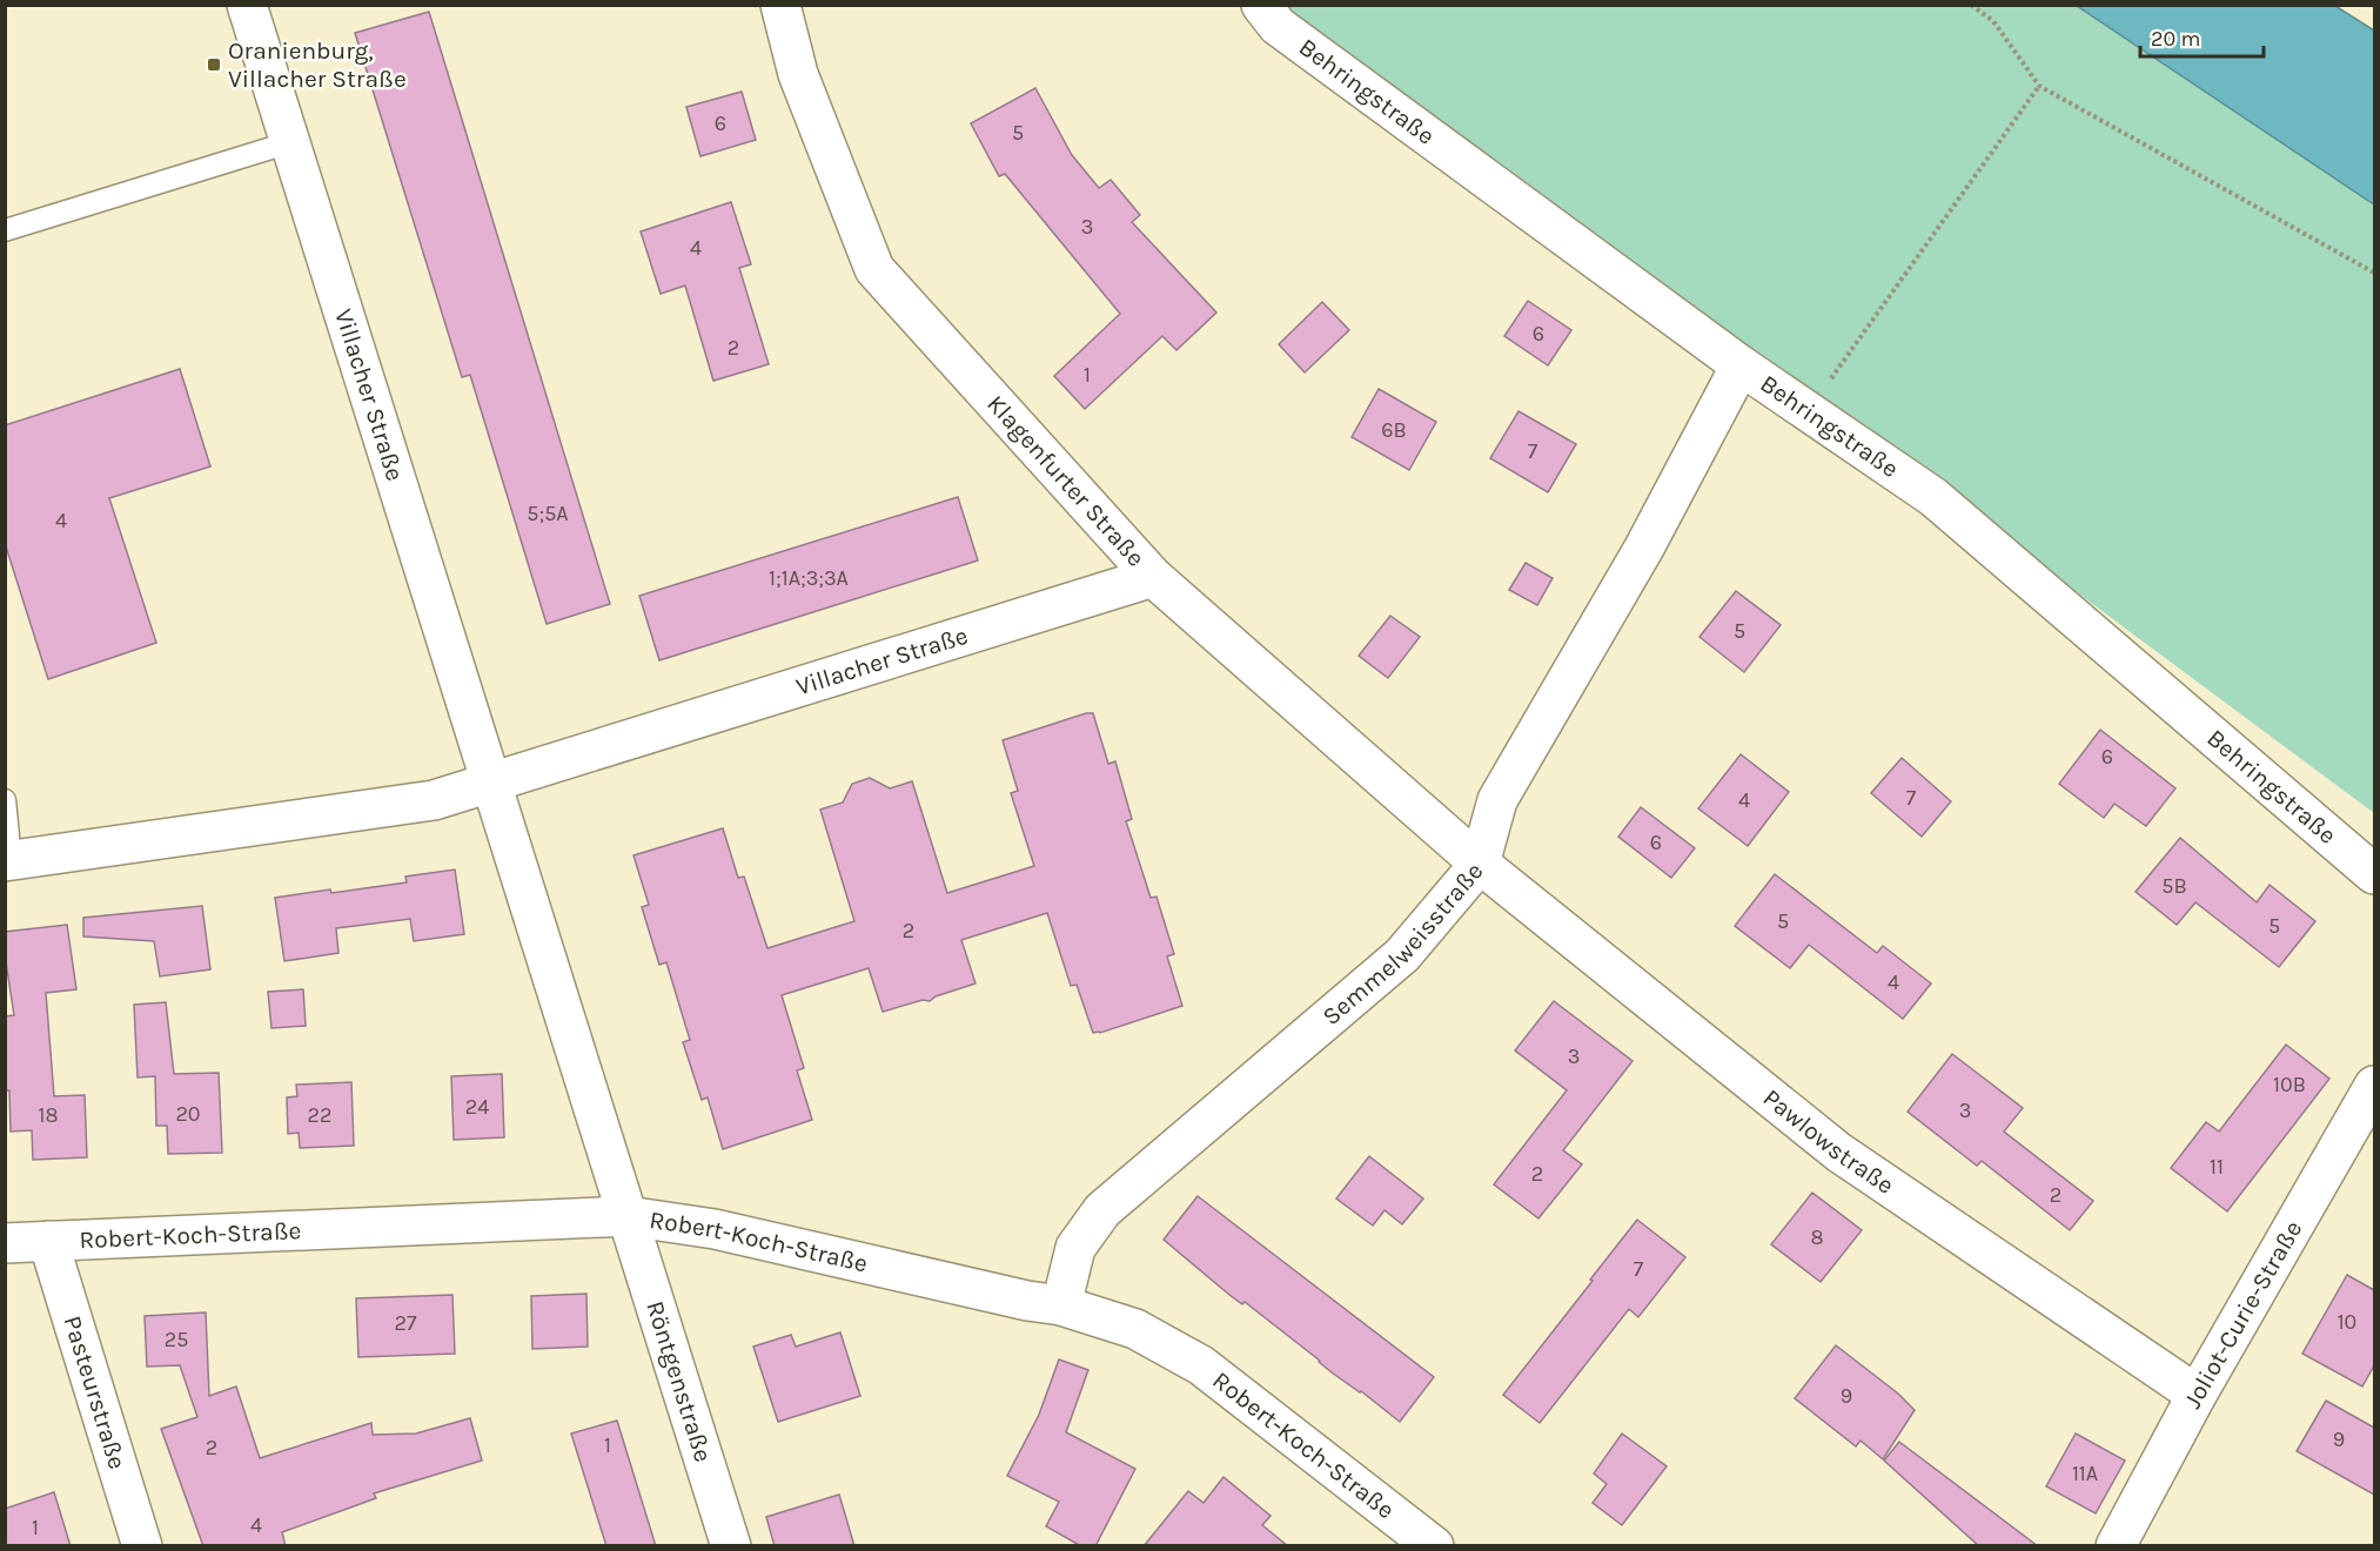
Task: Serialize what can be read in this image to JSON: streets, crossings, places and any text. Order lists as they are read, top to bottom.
{
  "streets": {
    "street": [
      "Behringstraße",
      "Villacher Straße",
      "Klagenfurter Straße",
      "Semmelweisstraße",
      "Pawlowstraße",
      "Robert-Koch-Straße",
      "Joliot-Curie-Straße",
      "Röntgenstraße",
      "Pasteurstraße"
    ]
  },
  "crossings": [
    ["Behringstraße", "Semmelweisstraße"],
    ["Villacher Straße", "Klagenfurter Straße"],
    ["Villacher Straße", "Robert-Koch-Straße"],
    ["Villacher Straße", "Röntgenstraße"],
    ["Klagenfurter Straße", "Semmelweisstraße"],
    ["Klagenfurter Straße", "Pawlowstraße"],
    ["Semmelweisstraße", "Pawlowstraße"],
    ["Semmelweisstraße", "Robert-Koch-Straße"],
    ["Pawlowstraße", "Joliot-Curie-Straße"],
    ["Robert-Koch-Straße", "Röntgenstraße"],
    ["Robert-Koch-Straße", "Pasteurstraße"]
  ],
  "places": {
    "transit": ["Oranienburg, Villacher Straße"]
  },
  "house_numbers": [
    "6",
    "5",
    "3",
    "4",
    "6",
    "2",
    "1",
    "6B",
    "7",
    "5;5A",
    "4",
    "1;1A;3;3A",
    "5",
    "6",
    "7",
    "4",
    "6",
    "5B",
    "5",
    "5",
    "2",
    "4",
    "3",
    "10B",
    "24",
    "3",
    "20",
    "18",
    "22",
    "11",
    "2",
    "2",
    "8",
    "7",
    "10",
    "27",
    "25",
    "9",
    "9",
    "1",
    "2",
    "11A",
    "4",
    "1"
  ],
  "scale_bar": "20 m"
}
